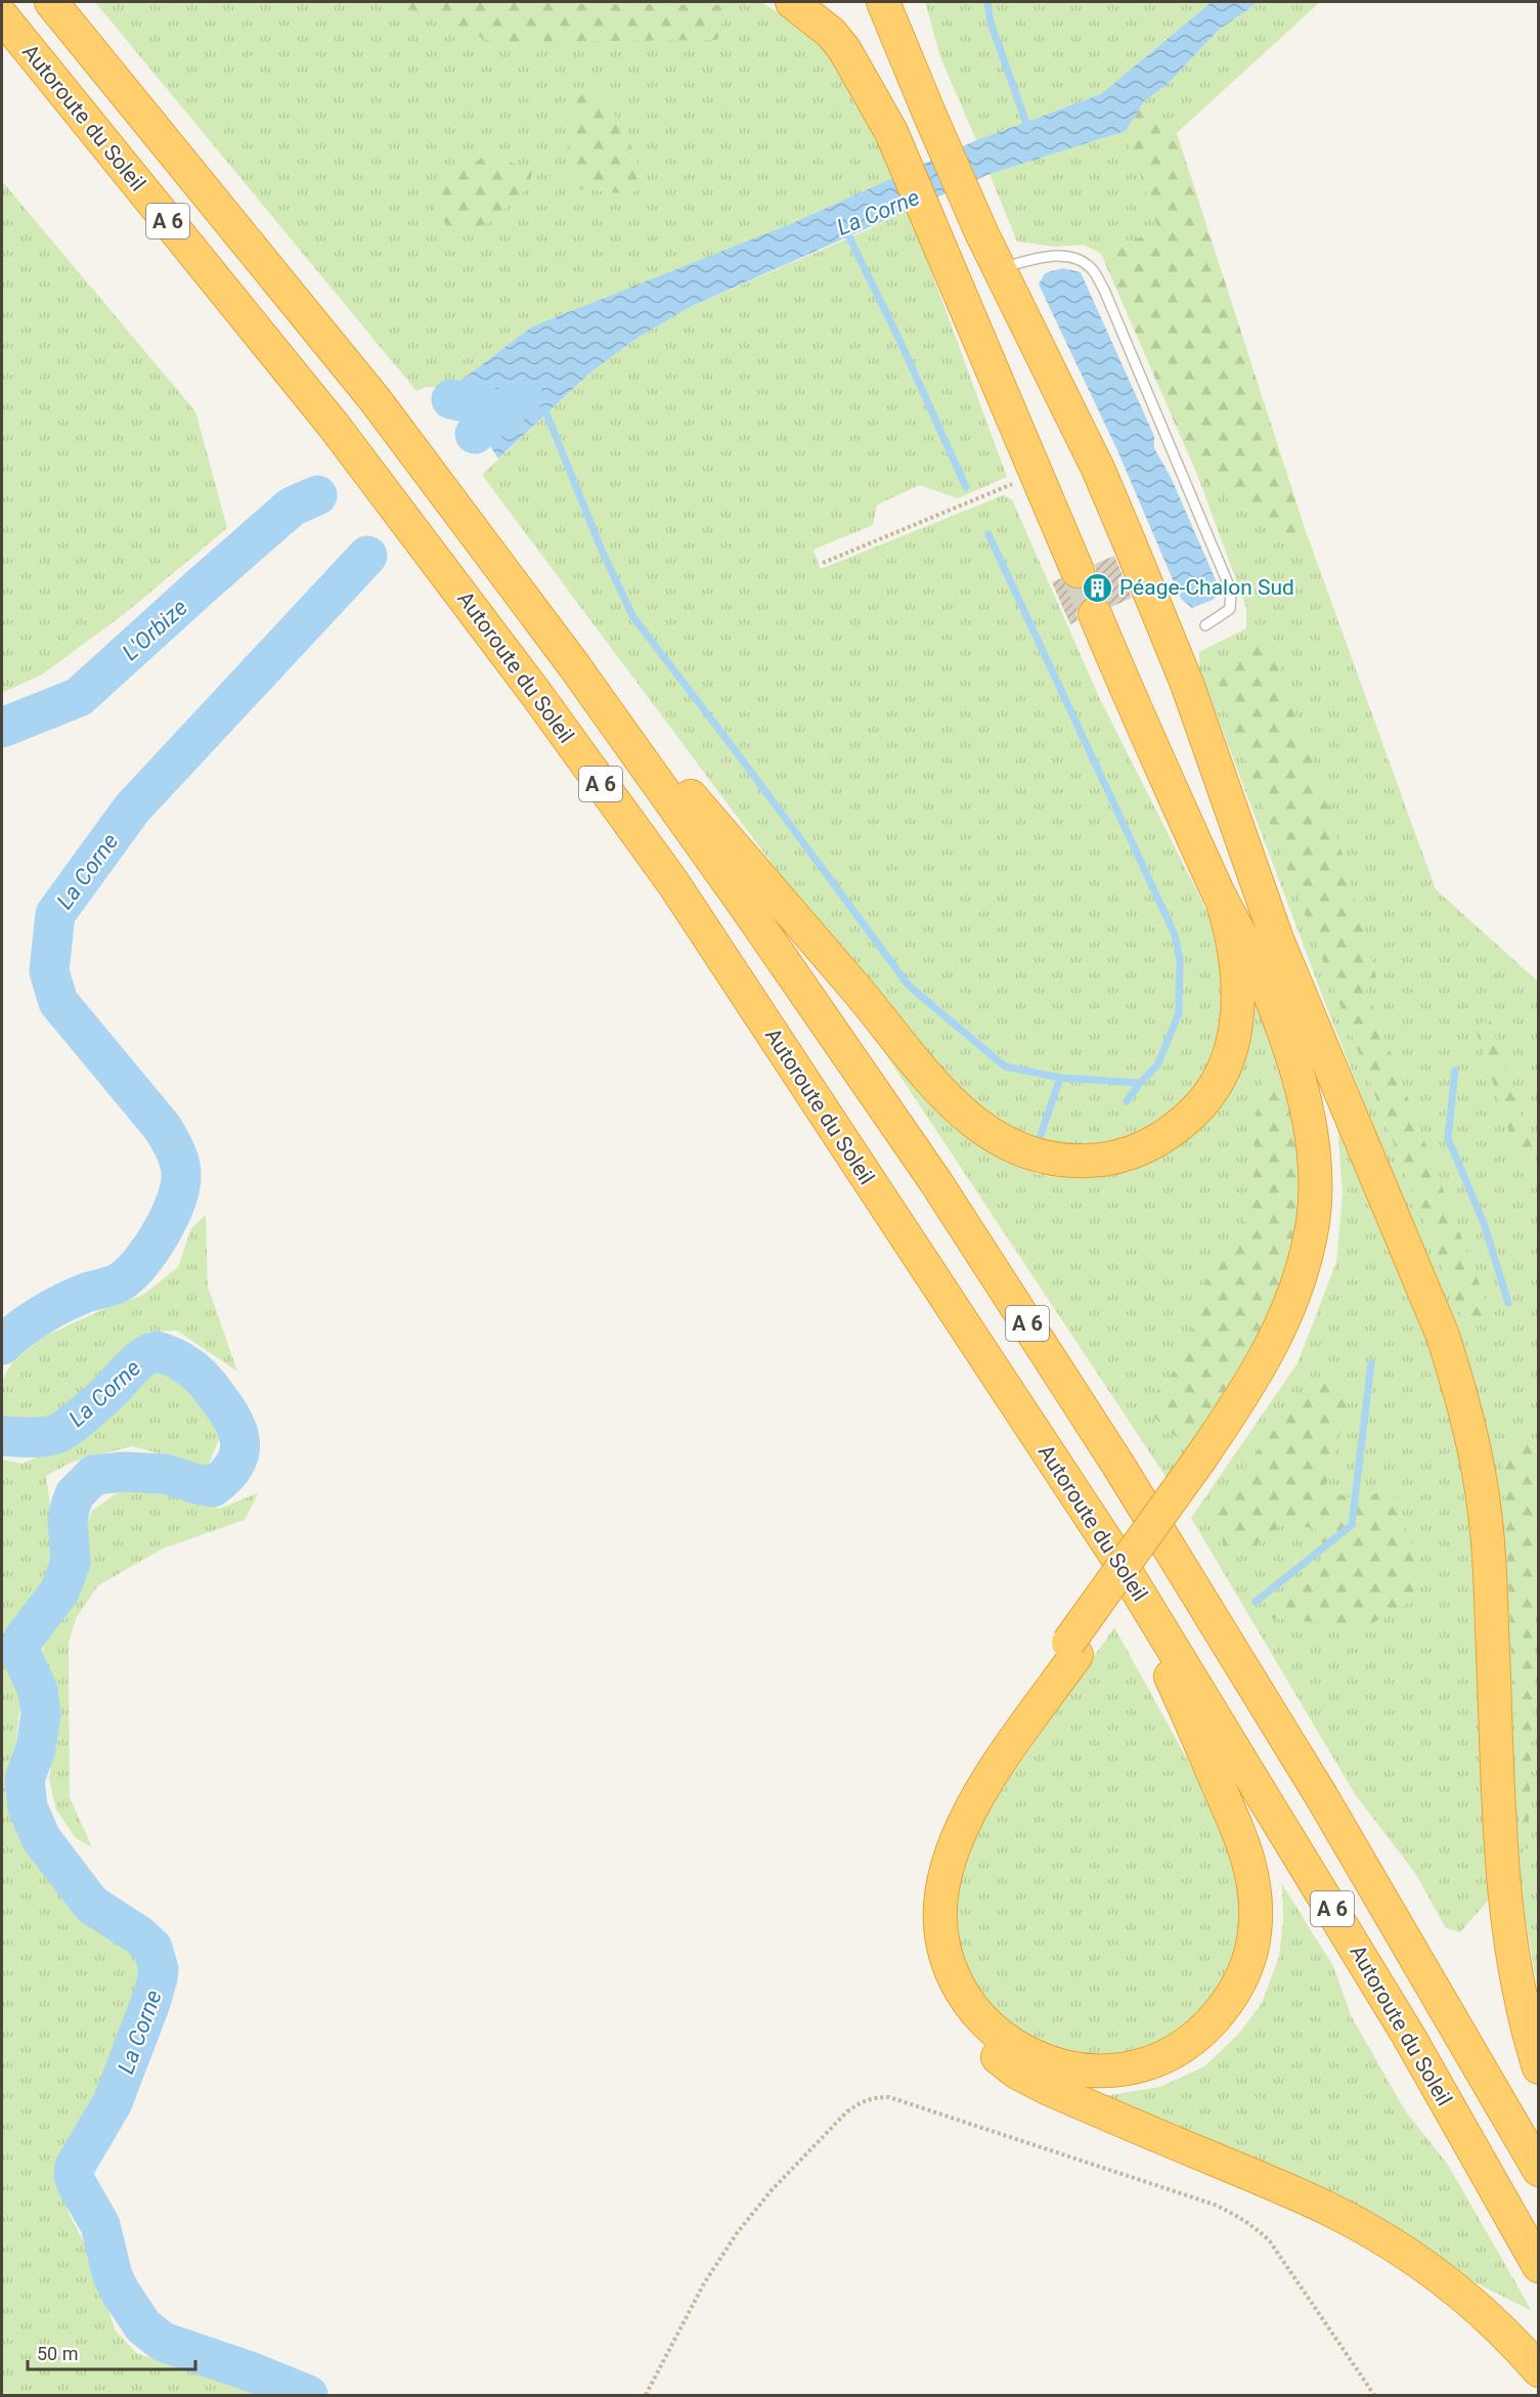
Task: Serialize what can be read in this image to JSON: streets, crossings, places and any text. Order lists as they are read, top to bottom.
{
  "streets": {
    "highway": ["Autoroute du Soleil", "A 6"]
  },
  "water": ["La Corne", "L'Orbize"],
  "places": {
    "building": ["Péage-Chalon Sud"]
  },
  "scale_bar": "50 m"
}
